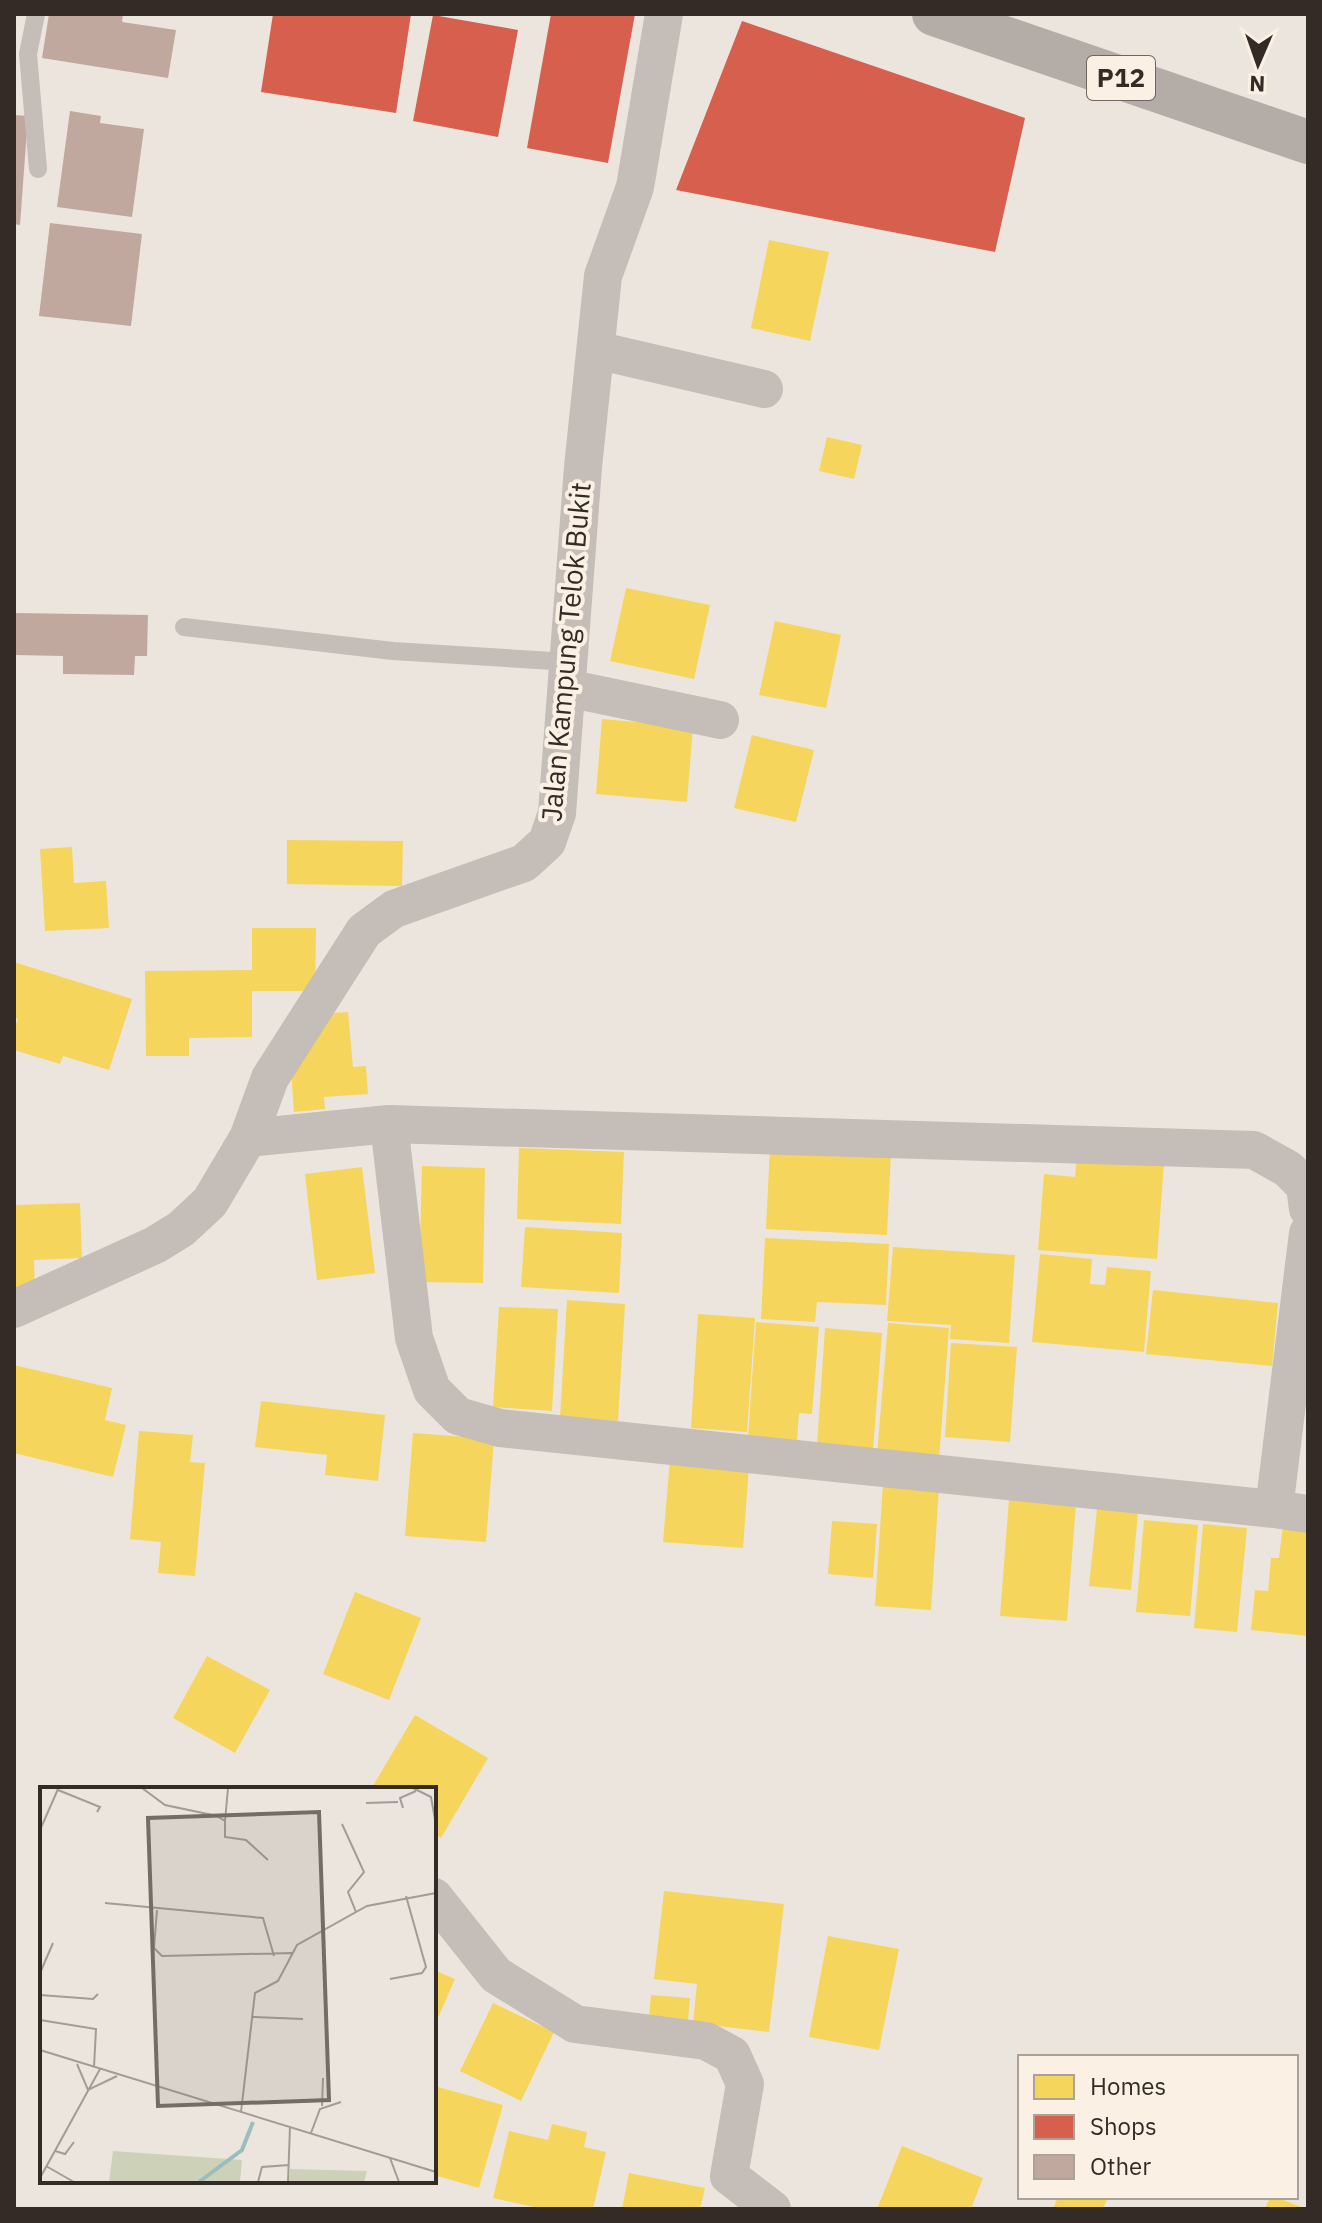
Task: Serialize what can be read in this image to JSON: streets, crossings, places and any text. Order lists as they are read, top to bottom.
{
  "streets": {
    "main road": ["P12"],
    "street": ["Jalan Kampung Telok Bukit"]
  },
  "legend": ["Homes", "Shops", "Other"],
  "north": "bottom"
}
